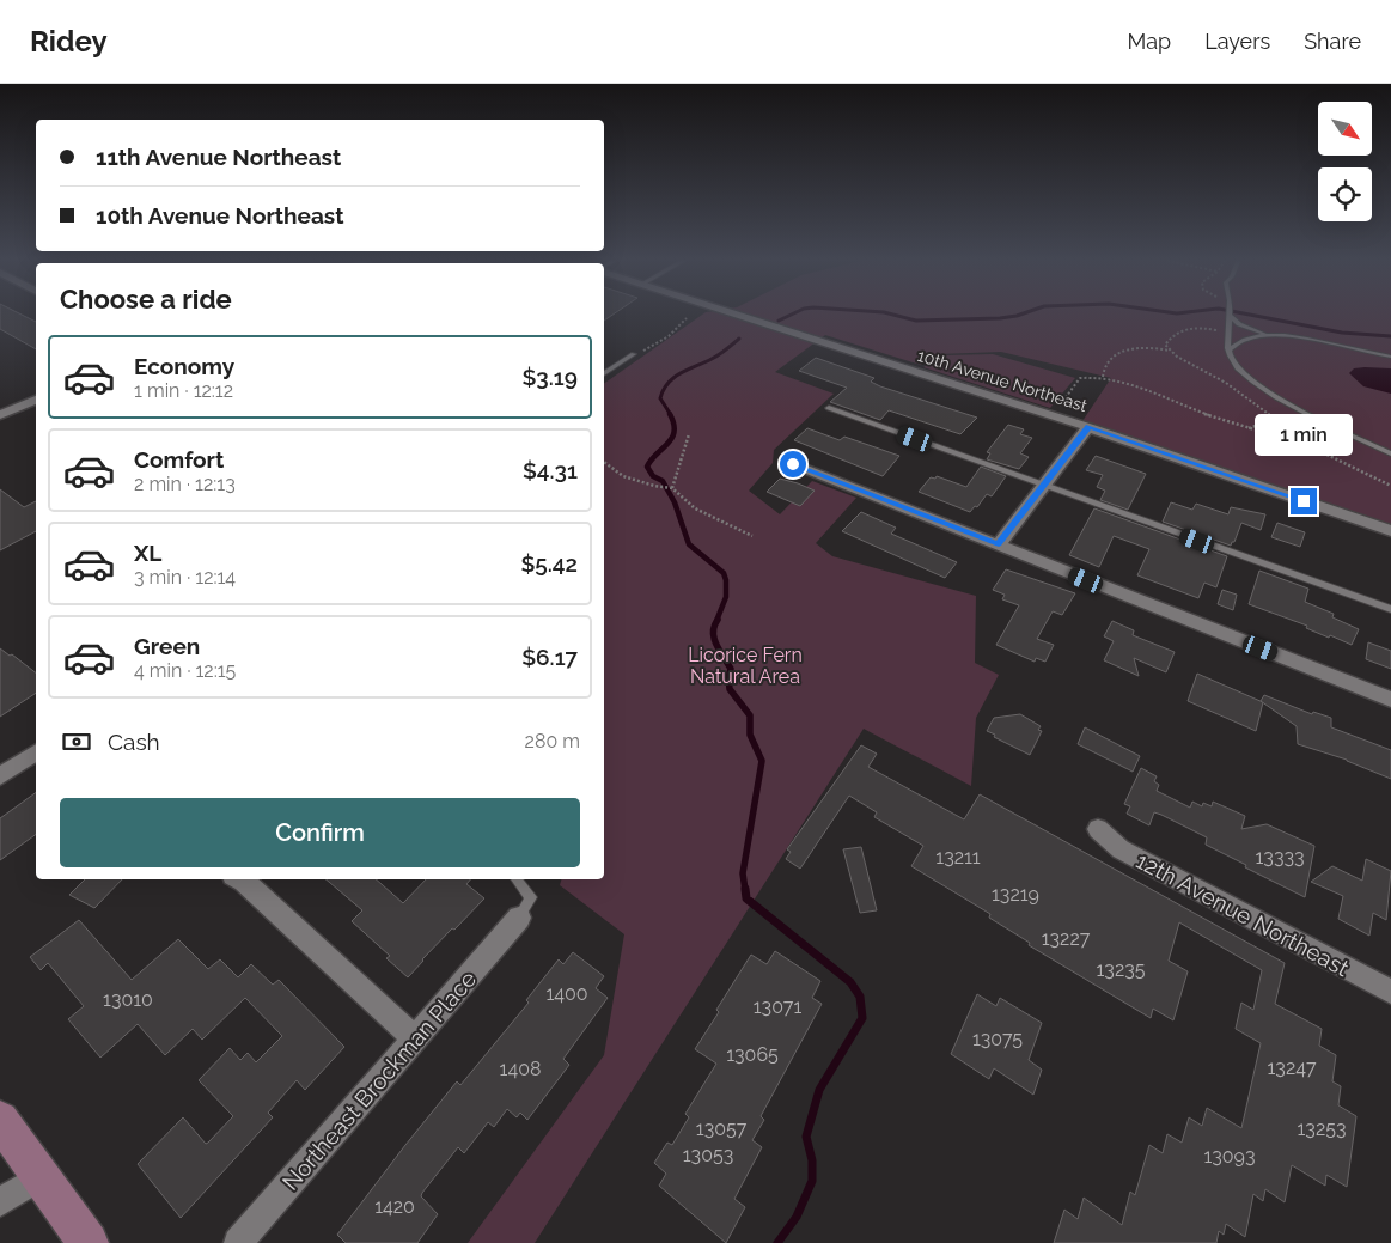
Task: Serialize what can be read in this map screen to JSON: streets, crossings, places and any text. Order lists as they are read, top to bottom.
{
  "streets": {
    "street": ["10th Avenue Northeast", "12th Avenue Northeast", "Northeast Brockman Place"]
  },
  "parks": ["Licorice Fern Natural Area"],
  "house_numbers": [
    "13211",
    "13333",
    "13219",
    "13227",
    "13235",
    "1400",
    "13010",
    "13071",
    "13075",
    "13065",
    "13247",
    "1408",
    "13057",
    "13253",
    "13053",
    "13093",
    "1420"
  ],
  "north": "bottom right",
  "page": {
    "header": "Ridey",
    "nav": ["Map", "Layers", "Share"],
    "banner": ["11th Avenue Northeast", "10th Avenue Northeast"],
    "heading": "Choose a ride",
    "list": [
      {
        "name": "Economy",
        "note": "1 min · 12:12",
        "value": "$3.19"
      },
      {
        "name": "Comfort",
        "note": "2 min · 12:13",
        "value": "$4.31"
      },
      {
        "name": "XL",
        "note": "3 min · 12:14",
        "value": "$5.42"
      },
      {
        "name": "Green",
        "note": "4 min · 12:15",
        "value": "$6.17"
      }
    ],
    "bubble": "1 min",
    "pay": ["Cash", "280 m"],
    "buttons": "Confirm"
  }
}
